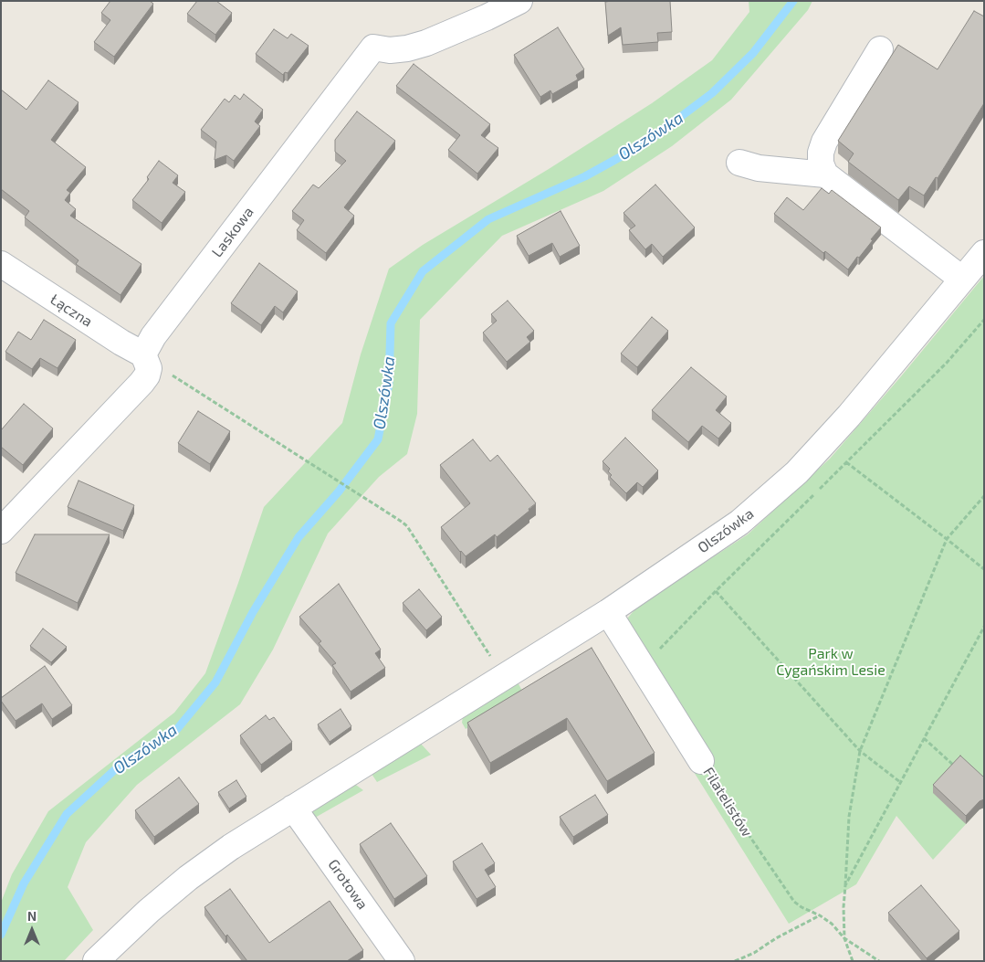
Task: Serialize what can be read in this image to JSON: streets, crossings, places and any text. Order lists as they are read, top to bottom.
{
  "streets": {
    "street": [
      "Laskowa",
      "Łączna",
      "Olszówka",
      "Filatelistów",
      "Grotowa"
    ]
  },
  "crossings": [
    ["Laskowa", "Łączna"],
    ["Olszówka", "Filatelistów"],
    ["Olszówka", "Grotowa"]
  ],
  "water": ["Olszówka"],
  "parks": ["Park w Cygańskim Lesie"],
  "north": "top"
}
